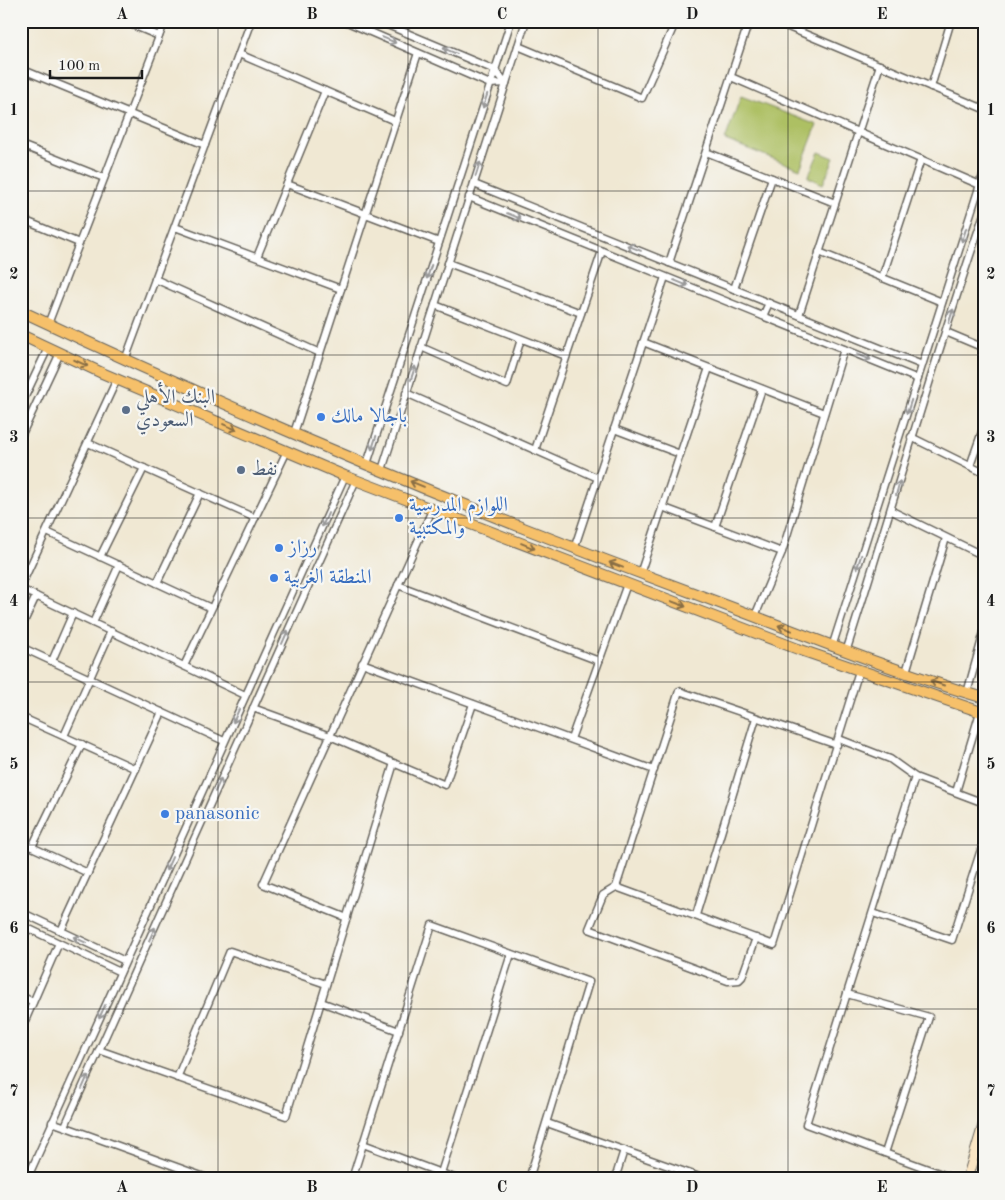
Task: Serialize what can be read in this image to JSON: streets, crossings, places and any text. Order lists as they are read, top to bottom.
{
  "places": [
    "البنك الأهلي السعودي",
    "باجالا مالك",
    "نفط",
    "اللوازم المدرسية والمكتبية",
    "رزاز",
    "المنطقة الغربية",
    "panasonic"
  ],
  "scale_bar": "100 m",
  "grid": {
    "columns": [
      "A",
      "B",
      "C",
      "D",
      "E"
    ],
    "rows": [
      "1",
      "2",
      "3",
      "4",
      "5",
      "6",
      "7"
    ]
  }
}
